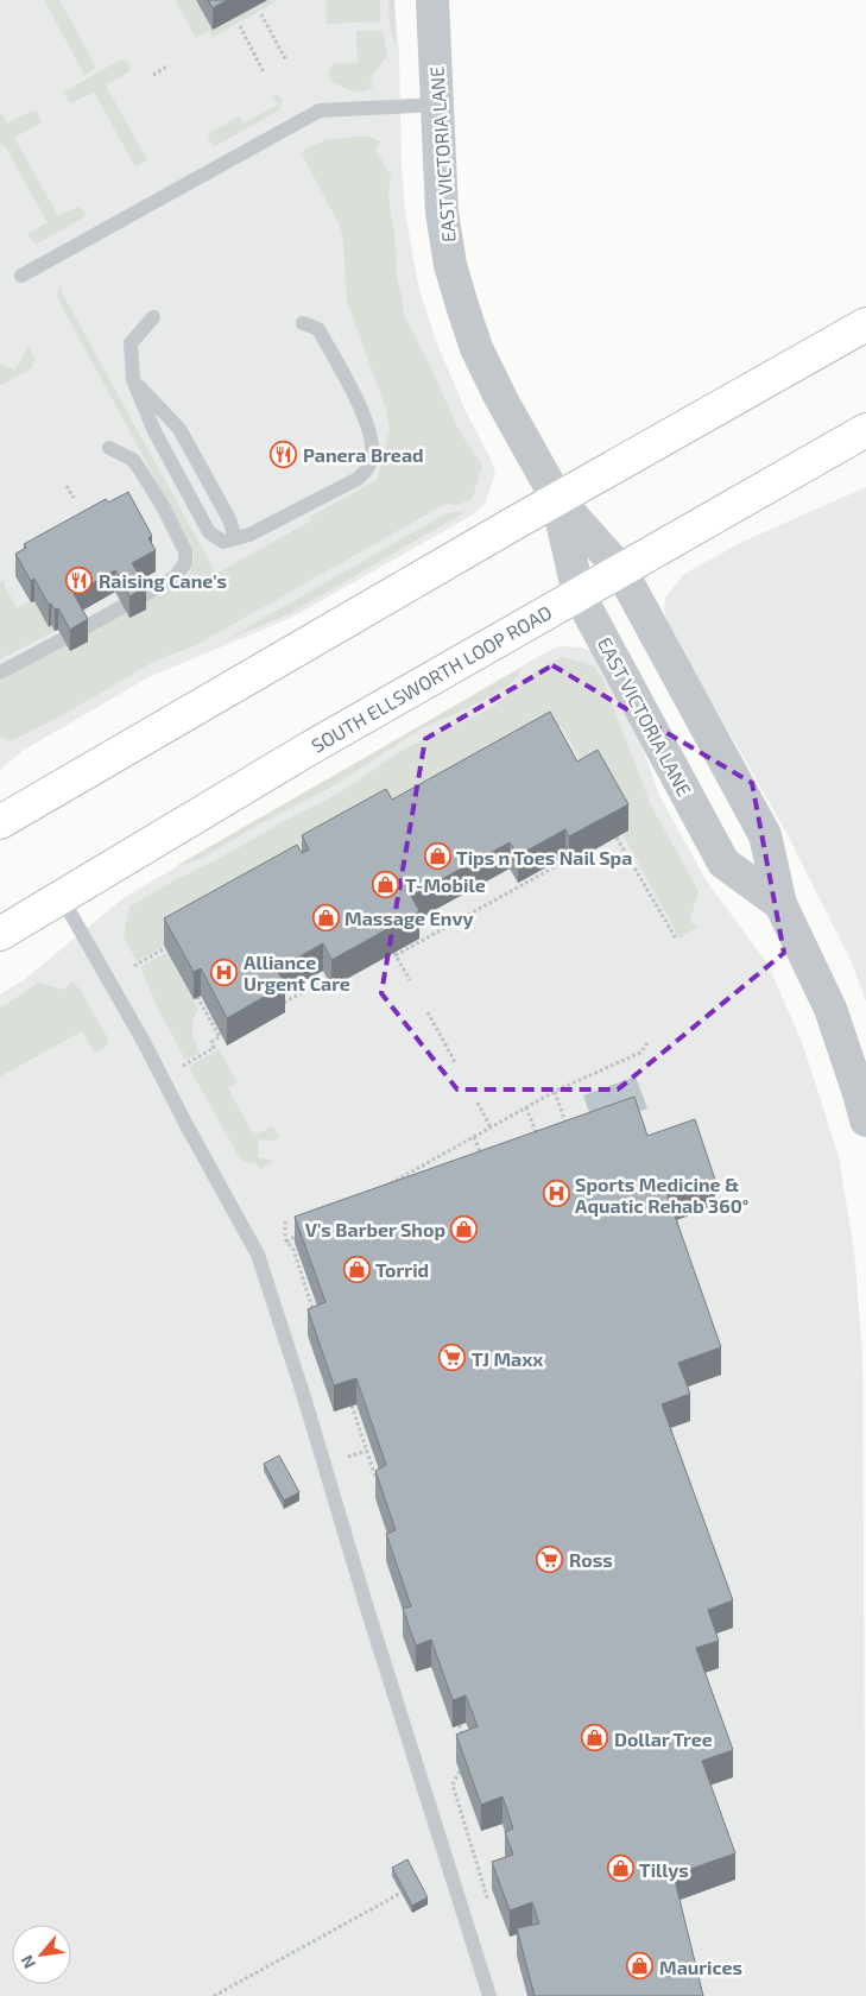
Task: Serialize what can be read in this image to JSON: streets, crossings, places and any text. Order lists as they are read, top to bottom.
{
  "streets": {
    "main road": ["SOUTH ELLSWORTH LOOP ROAD"],
    "street": ["EAST VICTORIA LANE"]
  },
  "crossings": [
    ["EAST VICTORIA LANE", "SOUTH ELLSWORTH LOOP ROAD"]
  ],
  "places": {
    "restaurant": ["Panera Bread", "Raising Cane's"],
    "shop": [
      "Tips n Toes Nail Spa",
      "T-Mobile",
      "Massage Envy",
      "V's Barber Shop",
      "Torrid",
      "Dollar Tree",
      "Tillys",
      "Maurices"
    ],
    "hospital": ["Alliance Urgent Care", "Sports Medicine & Aquatic Rehab 360°"],
    "supermarket": ["TJ Maxx", "Ross"]
  },
  "north": "bottom left"
}
